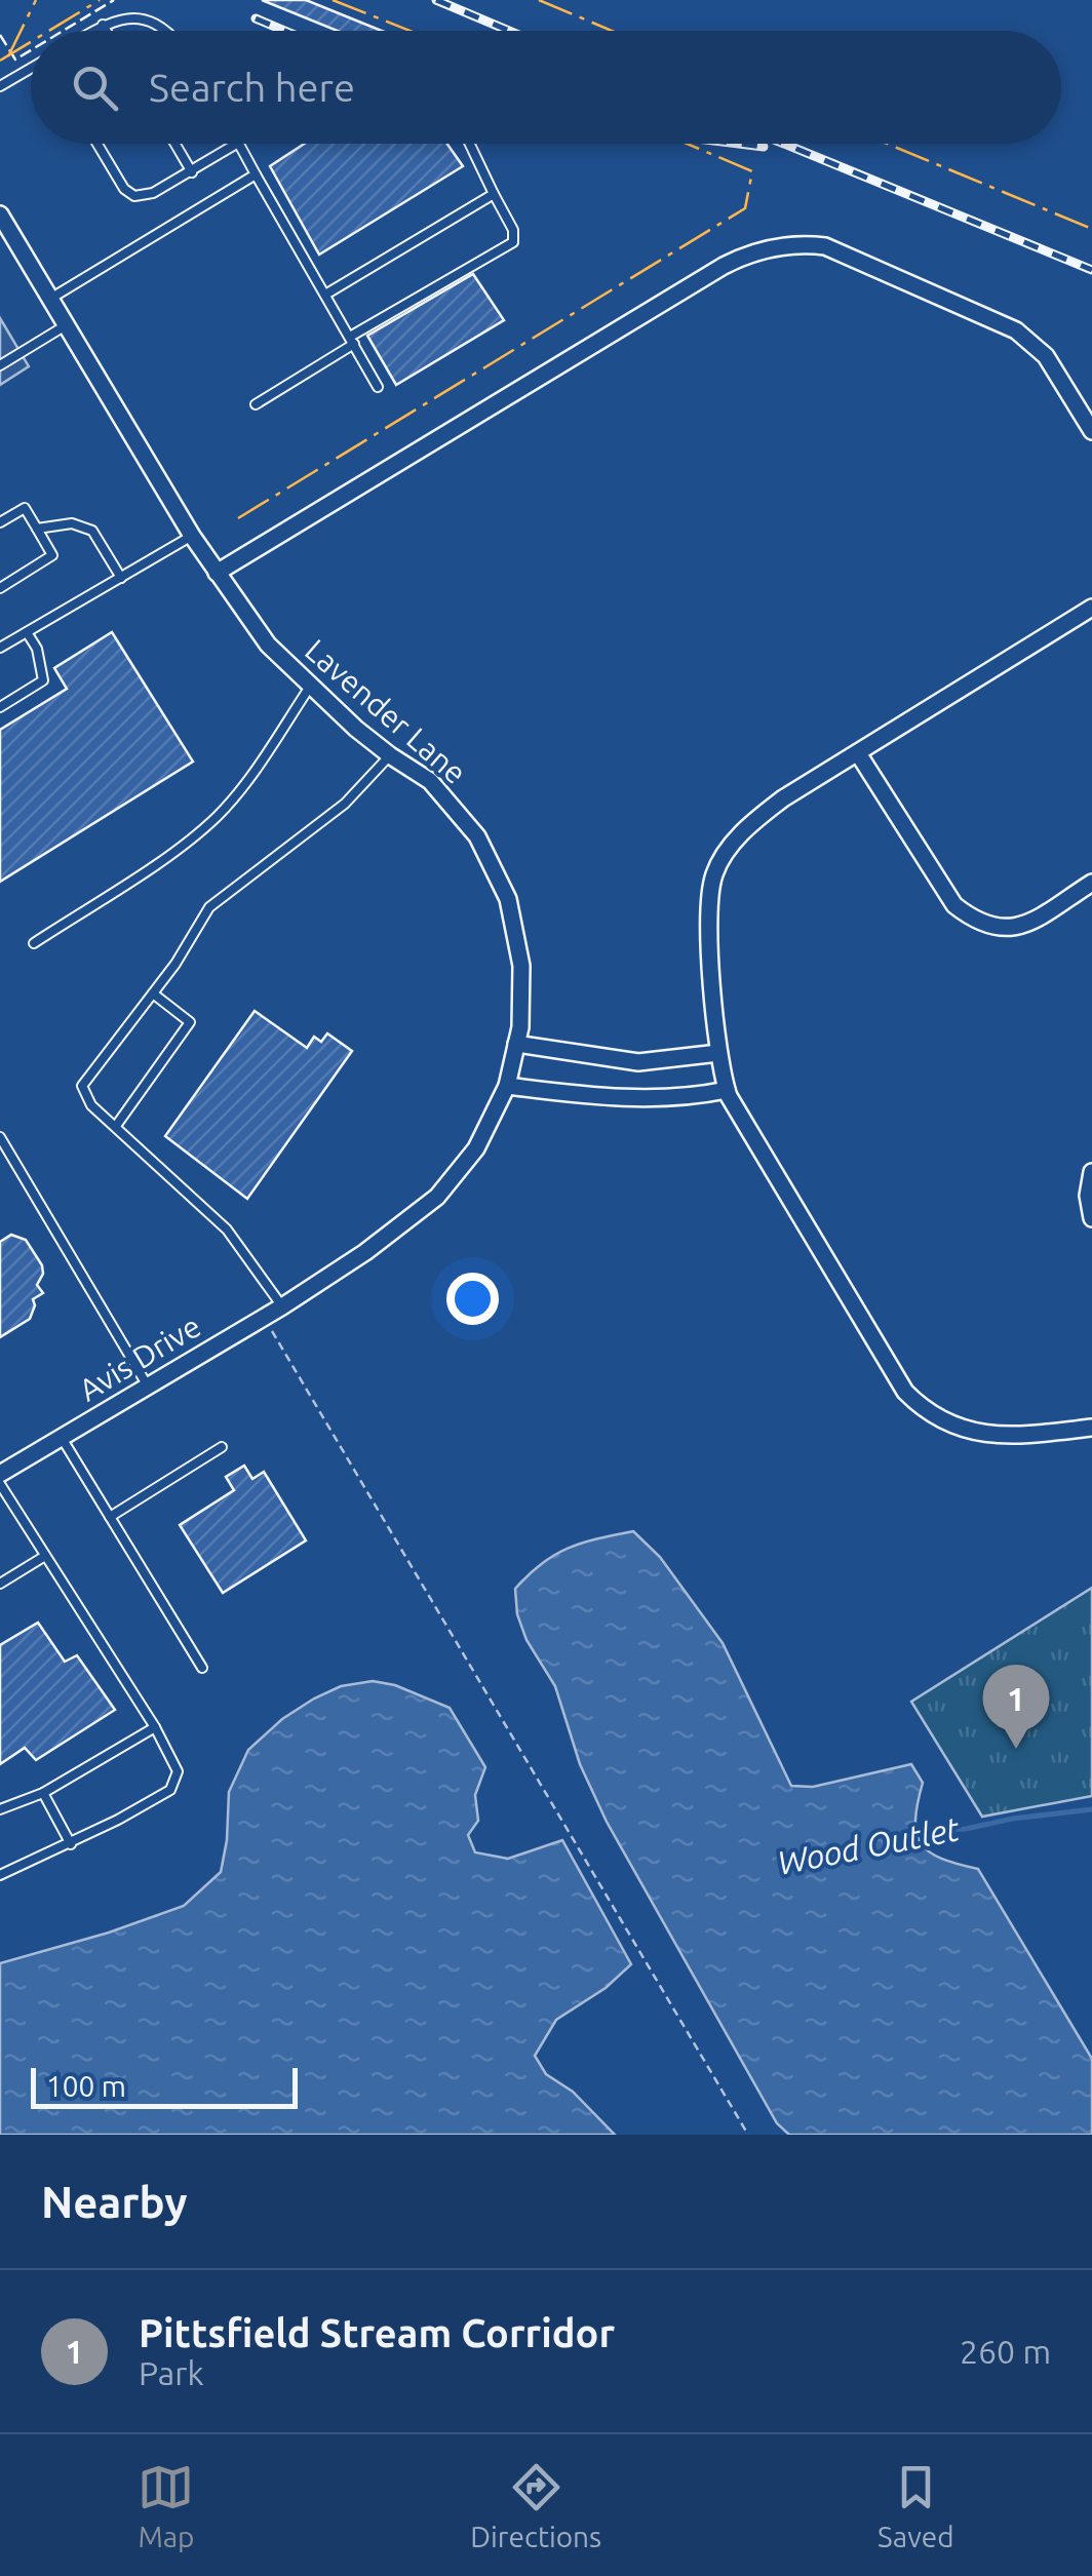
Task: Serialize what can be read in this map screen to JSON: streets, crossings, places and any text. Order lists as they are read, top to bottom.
{
  "streets": {
    "street": ["Lavender Lane", "Avis Drive"]
  },
  "crossings": [
    ["Lavender Lane", "Avis Drive"]
  ],
  "water": ["Wood Outlet"],
  "scale_bar": "100 m",
  "page": {
    "search": "Search here",
    "pins": "1",
    "scale": "100 m",
    "heading": "Nearby",
    "list": [
      {
        "mark": "1",
        "name": "Pittsfield Stream Corridor",
        "note": "Park",
        "value": "260 m"
      }
    ],
    "nav": ["Map", "Directions", "Saved"]
  }
}
